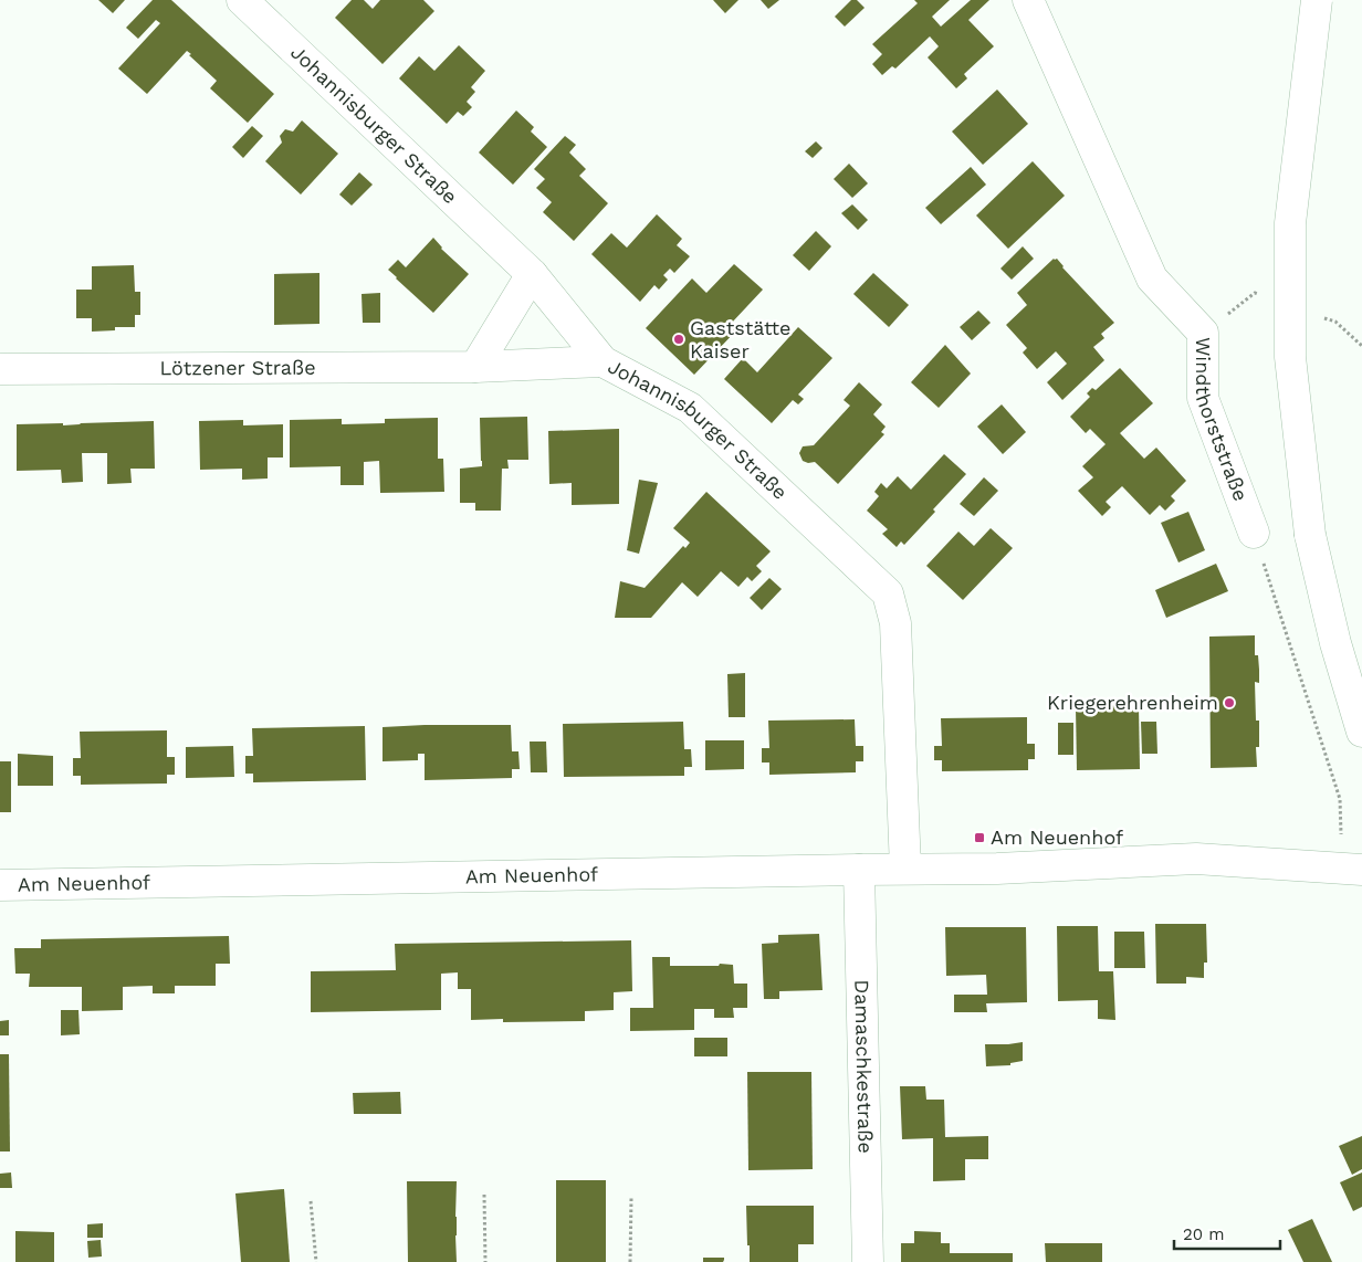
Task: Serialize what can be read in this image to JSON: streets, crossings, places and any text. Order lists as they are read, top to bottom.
{
  "streets": {
    "main road": [
      "Johannisburger Straße",
      "Lötzener Straße",
      "Windthorststraße",
      "Am Neuenhof",
      "Damaschkestraße"
    ]
  },
  "crossings": [
    ["Johannisburger Straße", "Lötzener Straße"],
    ["Johannisburger Straße", "Am Neuenhof"],
    ["Am Neuenhof", "Damaschkestraße"]
  ],
  "places": {
    "other": ["Gaststätte Kaiser", "Kriegerehrenheim"],
    "transit": ["Am Neuenhof"]
  },
  "scale_bar": "20 m"
}
